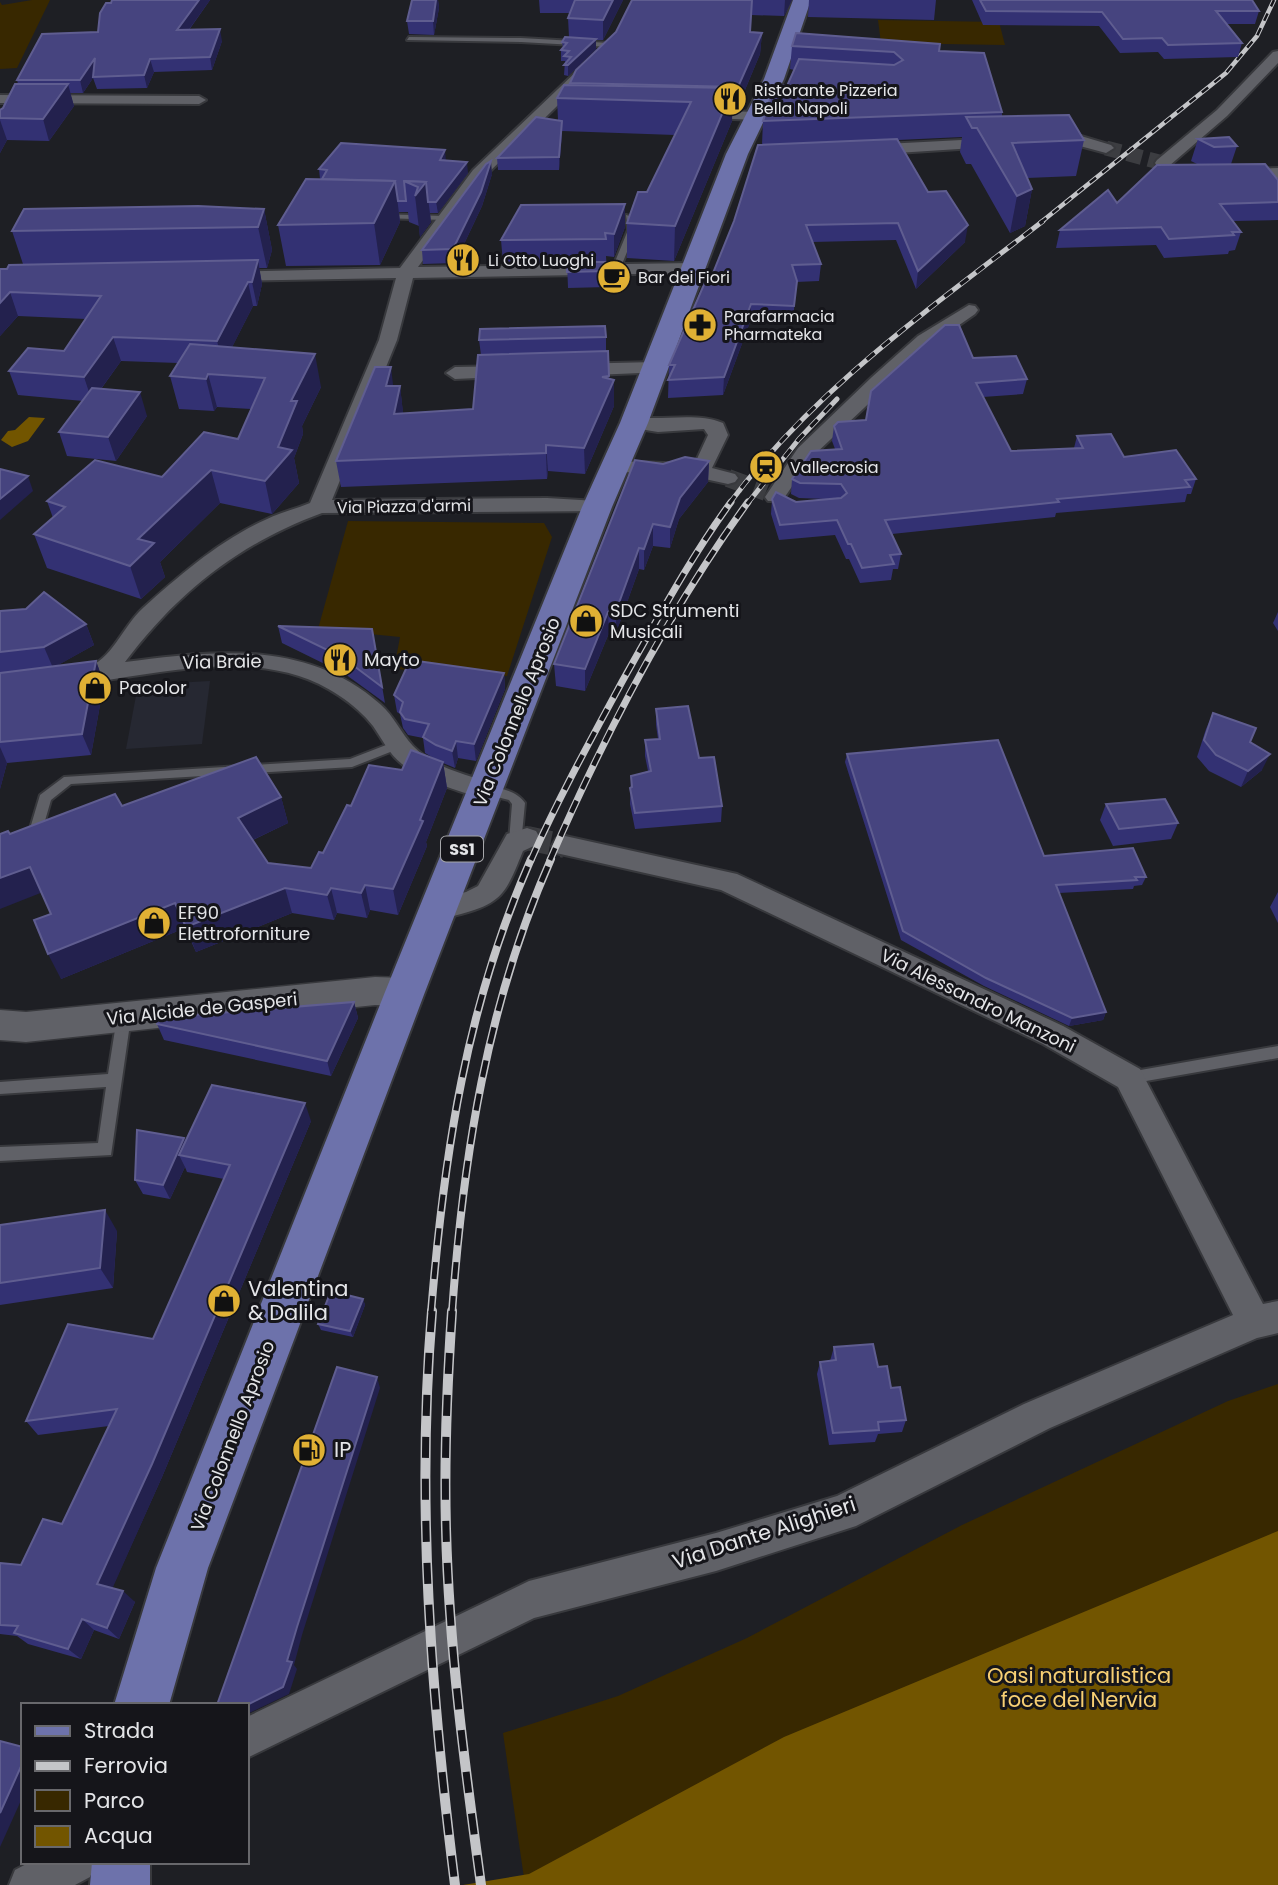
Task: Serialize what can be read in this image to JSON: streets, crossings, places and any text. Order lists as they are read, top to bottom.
{
  "streets": {
    "main road": ["Via Colonnello Aprosio", "SS1"],
    "street": [
      "Via Piazza d'armi",
      "Via Braie",
      "Via Alessandro Manzoni",
      "Via Alcide de Gasperi",
      "Via Dante Alighieri"
    ]
  },
  "crossings": [
    ["Via Piazza d'armi", "Via Braie"],
    ["Via Piazza d'armi", "Via Colonnello Aprosio"],
    ["Via Braie", "Via Colonnello Aprosio"],
    ["Via Colonnello Aprosio", "Via Alcide de Gasperi"]
  ],
  "parks": ["Oasi naturalistica foce del Nervia"],
  "places": {
    "restaurant": ["Ristorante Pizzeria Bella Napoli", "Li Otto Luoghi", "Mayto"],
    "cafe": ["Bar dei Fiori"],
    "pharmacy": ["Parafarmacia Pharmateka"],
    "station": ["Vallecrosia"],
    "shop": [
      "SDC Strumenti Musicali",
      "Pacolor",
      "EF90 Elettroforniture",
      "Valentina & Dalila"
    ],
    "fuel station": ["IP"]
  },
  "legend": [
    "Strada",
    "Ferrovia",
    "Parco",
    "Acqua"
  ]
}
